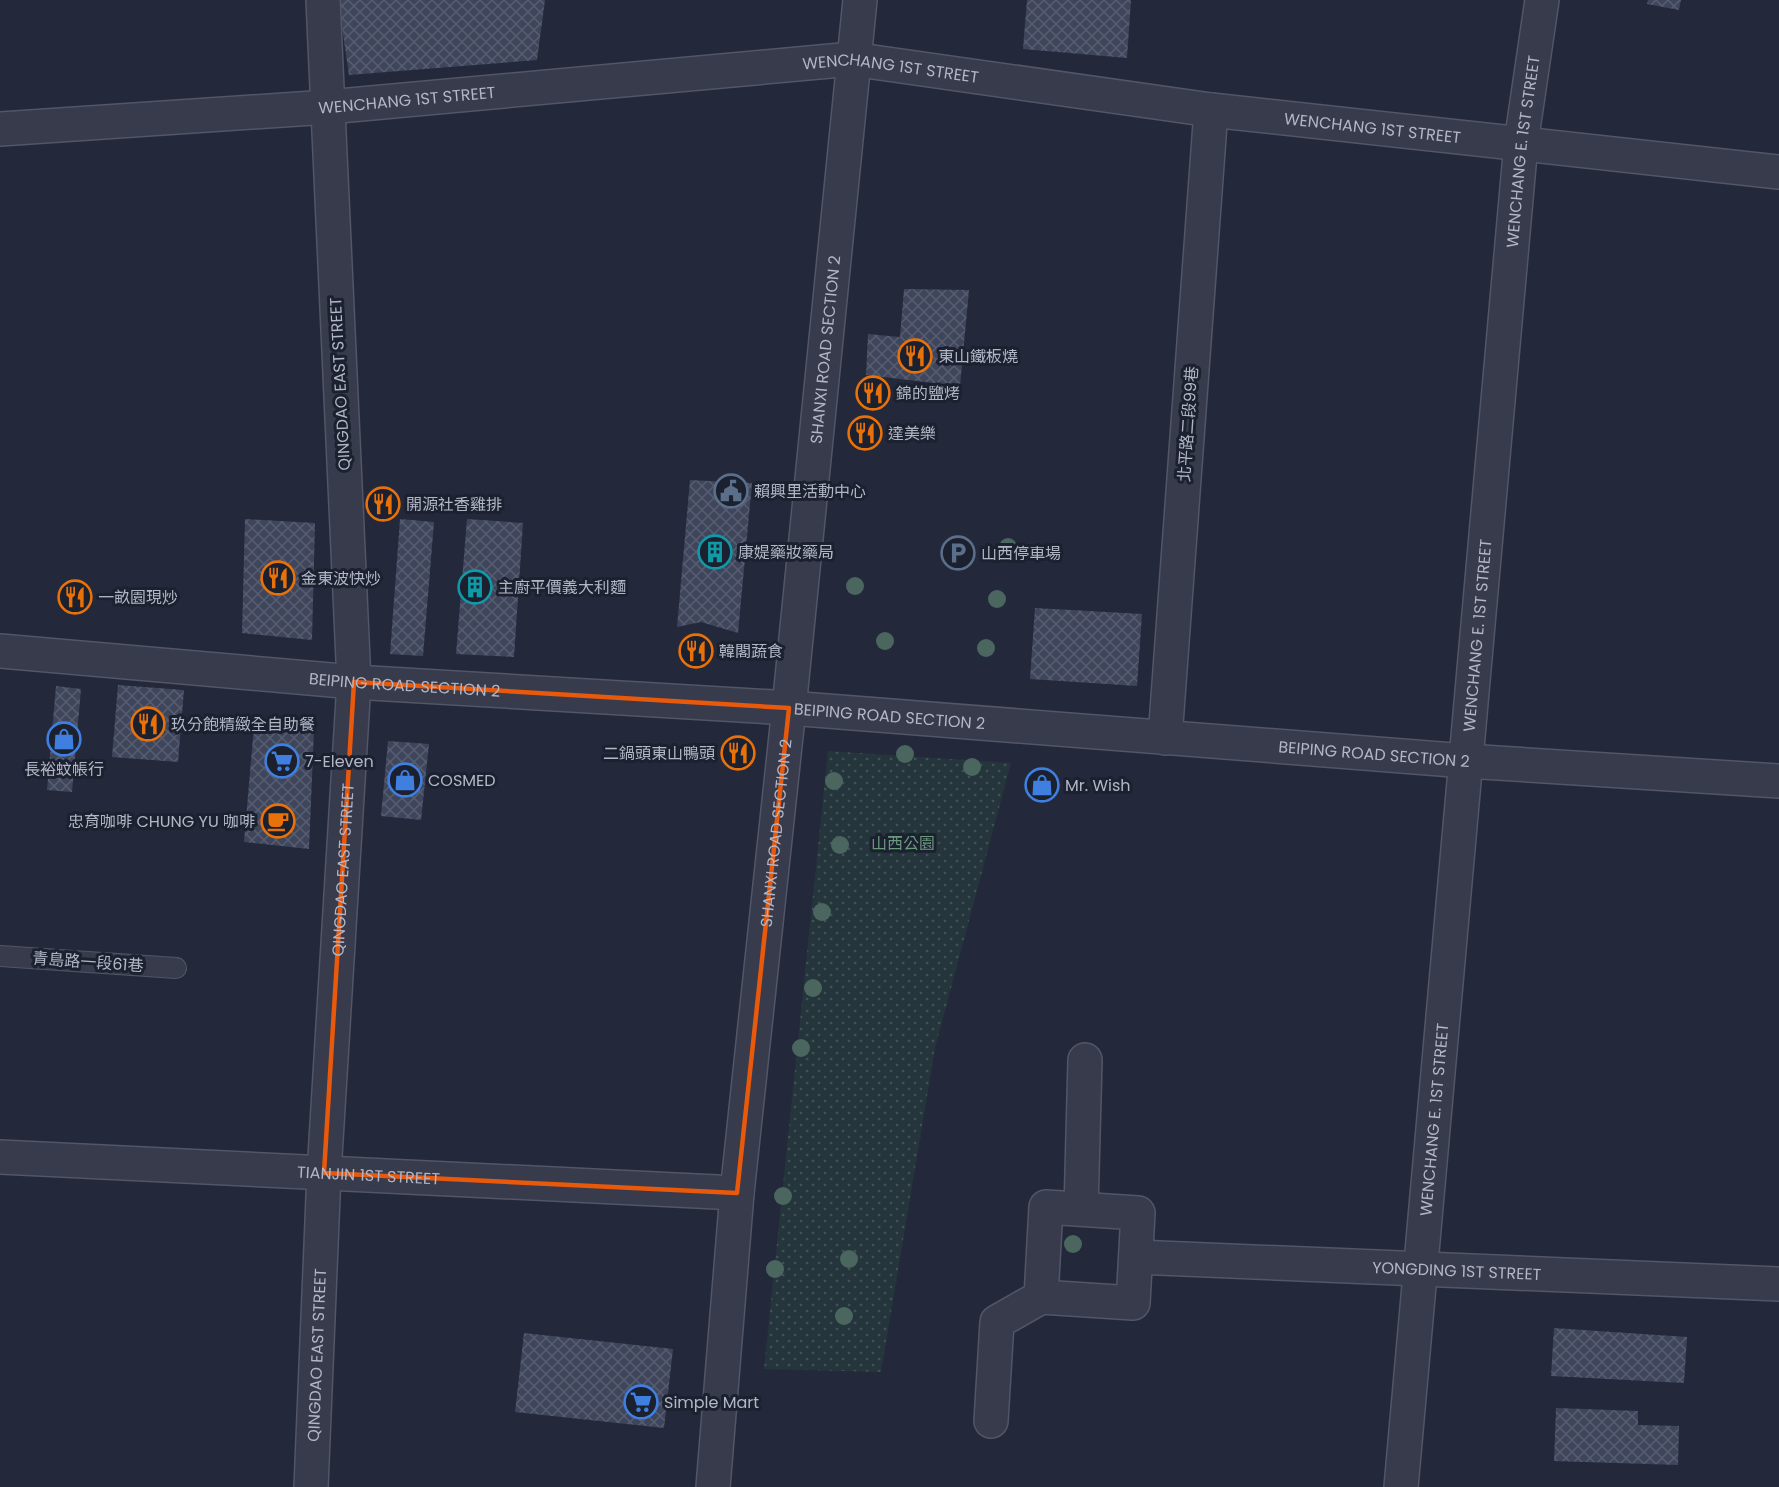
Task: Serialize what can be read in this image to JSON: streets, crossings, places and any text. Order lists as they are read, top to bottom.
{
  "streets": {
    "street": [
      "WENCHANG 1ST STREET",
      "WENCHANG E. 1ST STREET",
      "SHANXI ROAD SECTION 2",
      "QINGDAO EAST STREET",
      "北平路二段99巷",
      "BEIPING ROAD SECTION 2",
      "TIANJIN 1ST STREET",
      "YONGDING 1ST STREET"
    ],
    "lane": ["青島路一段61巷"]
  },
  "crossings": [
    ["WENCHANG 1ST STREET", "WENCHANG E. 1ST STREET"],
    ["WENCHANG 1ST STREET", "SHANXI ROAD SECTION 2"],
    ["WENCHANG 1ST STREET", "QINGDAO EAST STREET"],
    ["WENCHANG 1ST STREET", "北平路二段99巷"],
    ["WENCHANG E. 1ST STREET", "BEIPING ROAD SECTION 2"],
    ["WENCHANG E. 1ST STREET", "YONGDING 1ST STREET"],
    ["SHANXI ROAD SECTION 2", "BEIPING ROAD SECTION 2"],
    ["SHANXI ROAD SECTION 2", "TIANJIN 1ST STREET"],
    ["QINGDAO EAST STREET", "BEIPING ROAD SECTION 2"],
    ["QINGDAO EAST STREET", "TIANJIN 1ST STREET"],
    ["北平路二段99巷", "BEIPING ROAD SECTION 2"]
  ],
  "parks": ["山西公園"],
  "places": {
    "restaurant": [
      "東山鐵板燒",
      "錦的鹽烤",
      "達美樂",
      "開源社香雞排",
      "金東波快炒",
      "一畝園現炒",
      "韓閣蔬食",
      "玖分飽精緻全自助餐",
      "二鍋頭東山鴨頭"
    ],
    "public building": ["賴興里活動中心"],
    "building": ["康媞藥妝藥局", "主廚平價義大利麵"],
    "parking": ["山西停車場"],
    "shop": ["長裕蚊帳行", "COSMED", "Mr. Wish"],
    "supermarket": ["7-Eleven", "Simple Mart"],
    "cafe": ["忠育咖啡 CHUNG YU 咖啡"]
  }
}
